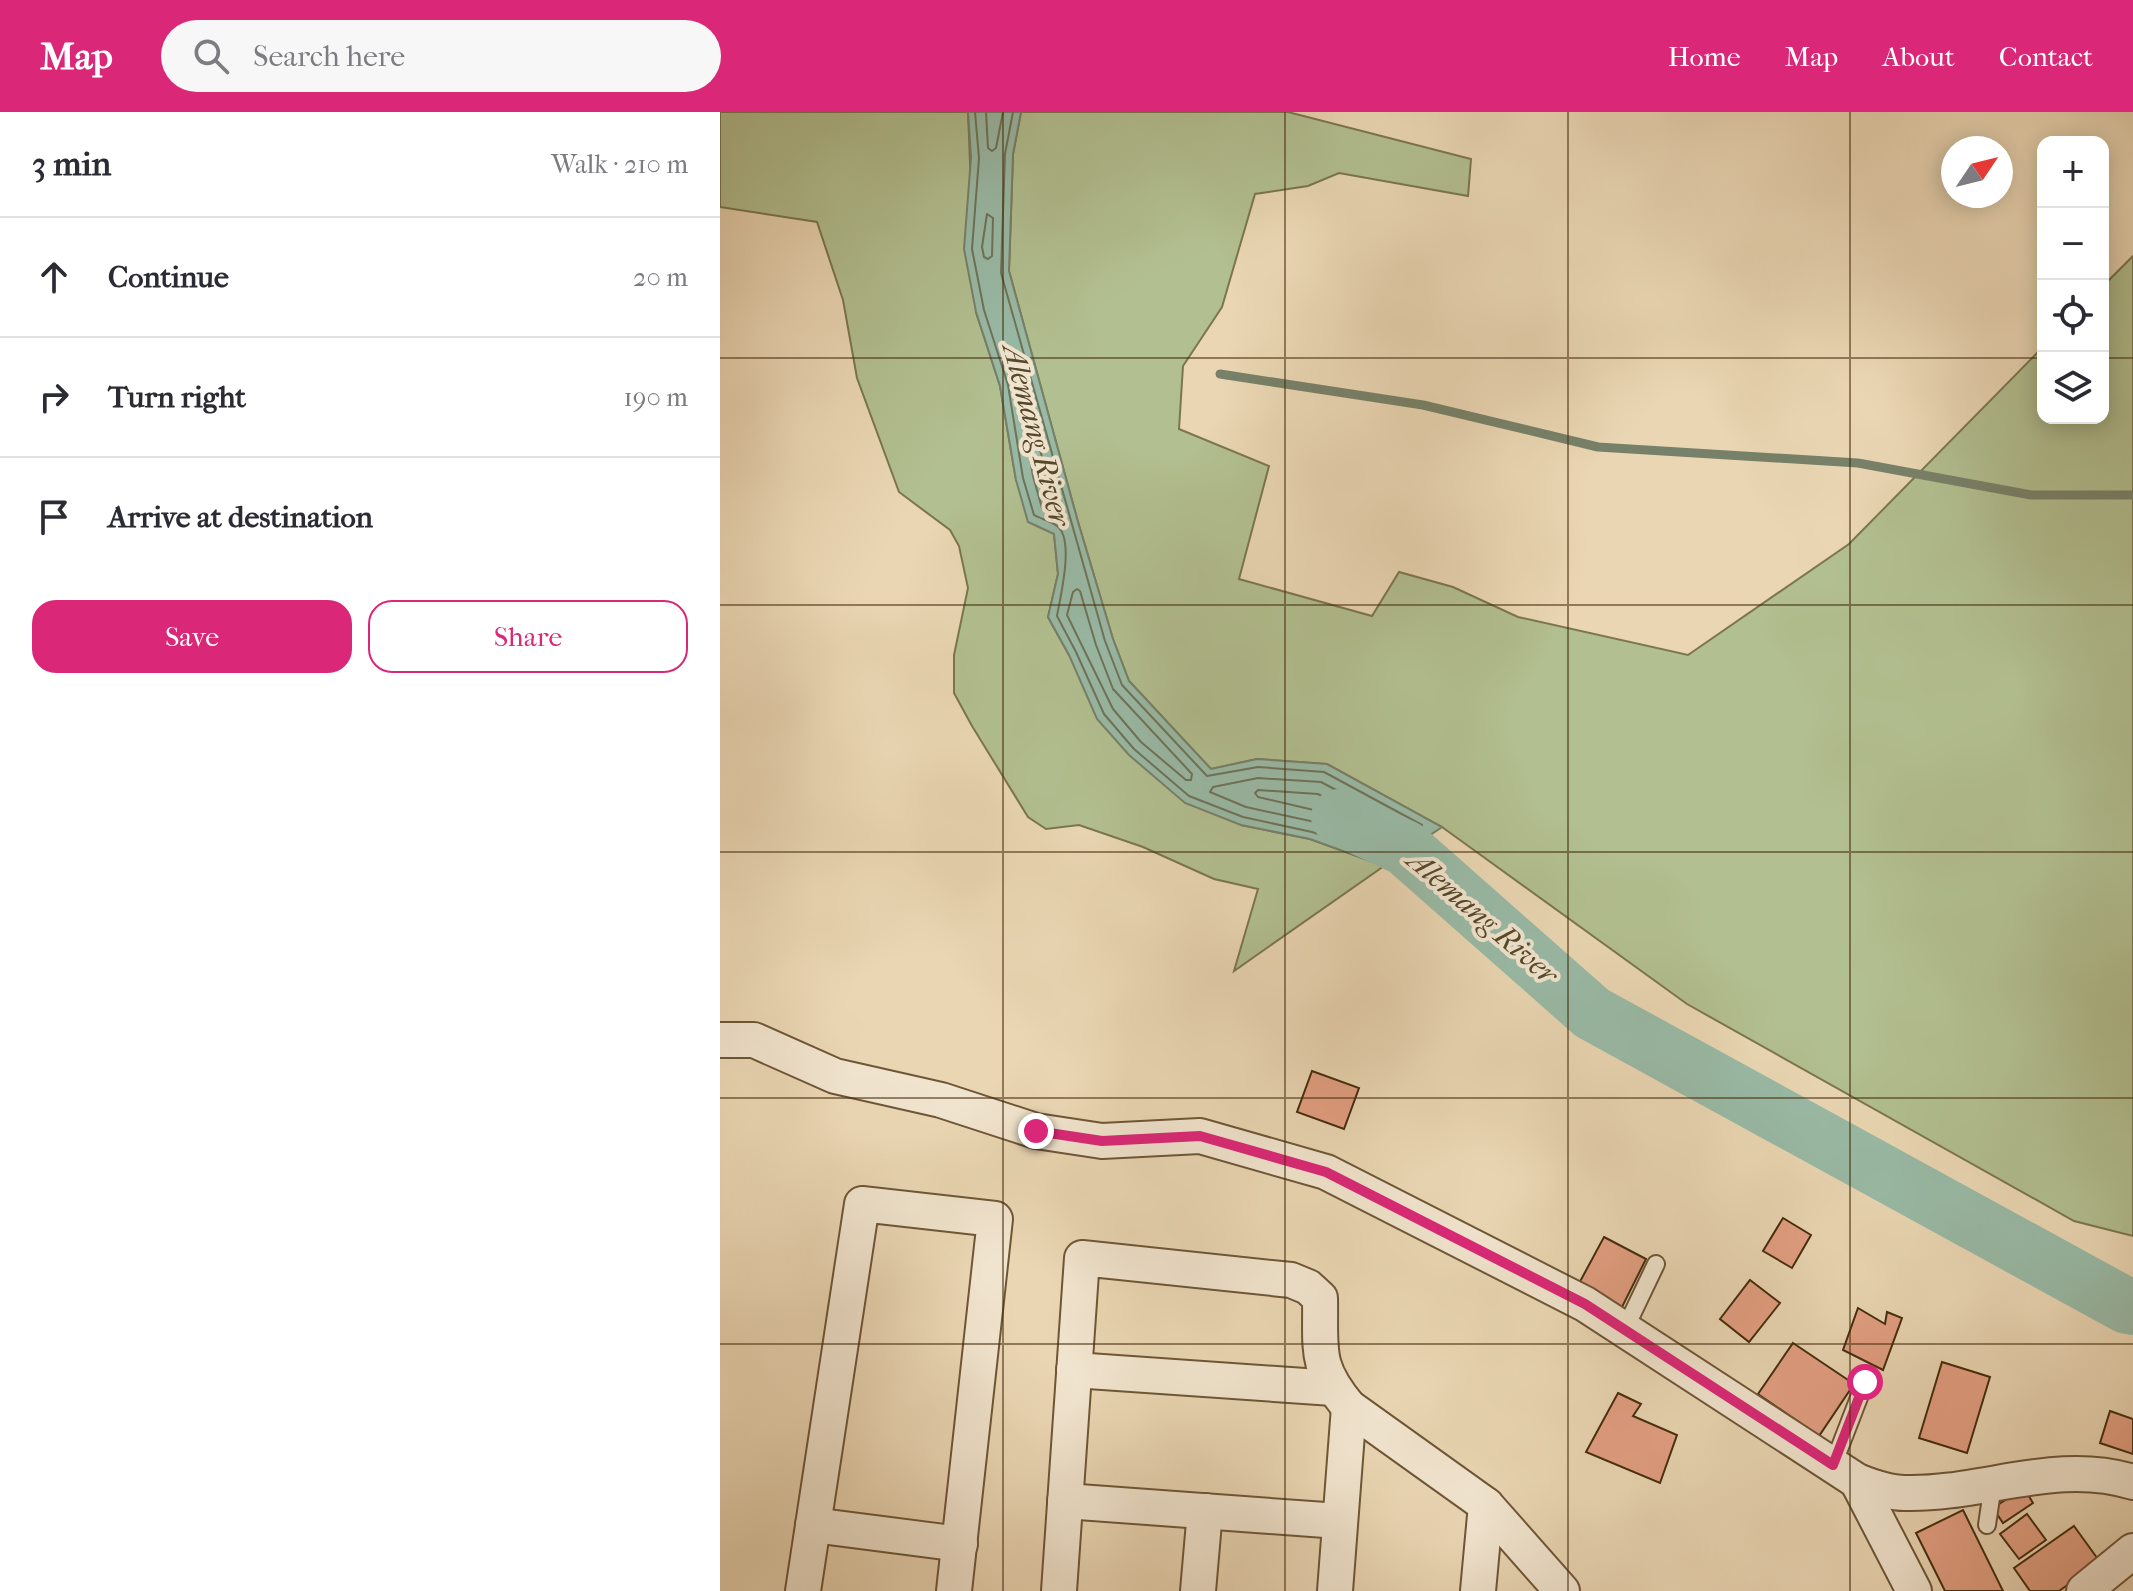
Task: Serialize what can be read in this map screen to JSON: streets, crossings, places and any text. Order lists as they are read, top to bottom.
{
  "water": ["Alemang River"],
  "north": "top right",
  "page": {
    "header": "Map",
    "search": "Search here",
    "nav": [
      "Home",
      "Map",
      "About",
      "Contact"
    ],
    "heading": ["3 min", "Walk · 210 m"],
    "map_buttons": ["+", "−"],
    "list": [
      ["Continue", "20 m"],
      ["Turn right", "190 m"],
      "Arrive at destination"
    ],
    "buttons": ["Save", "Share"]
  }
}
